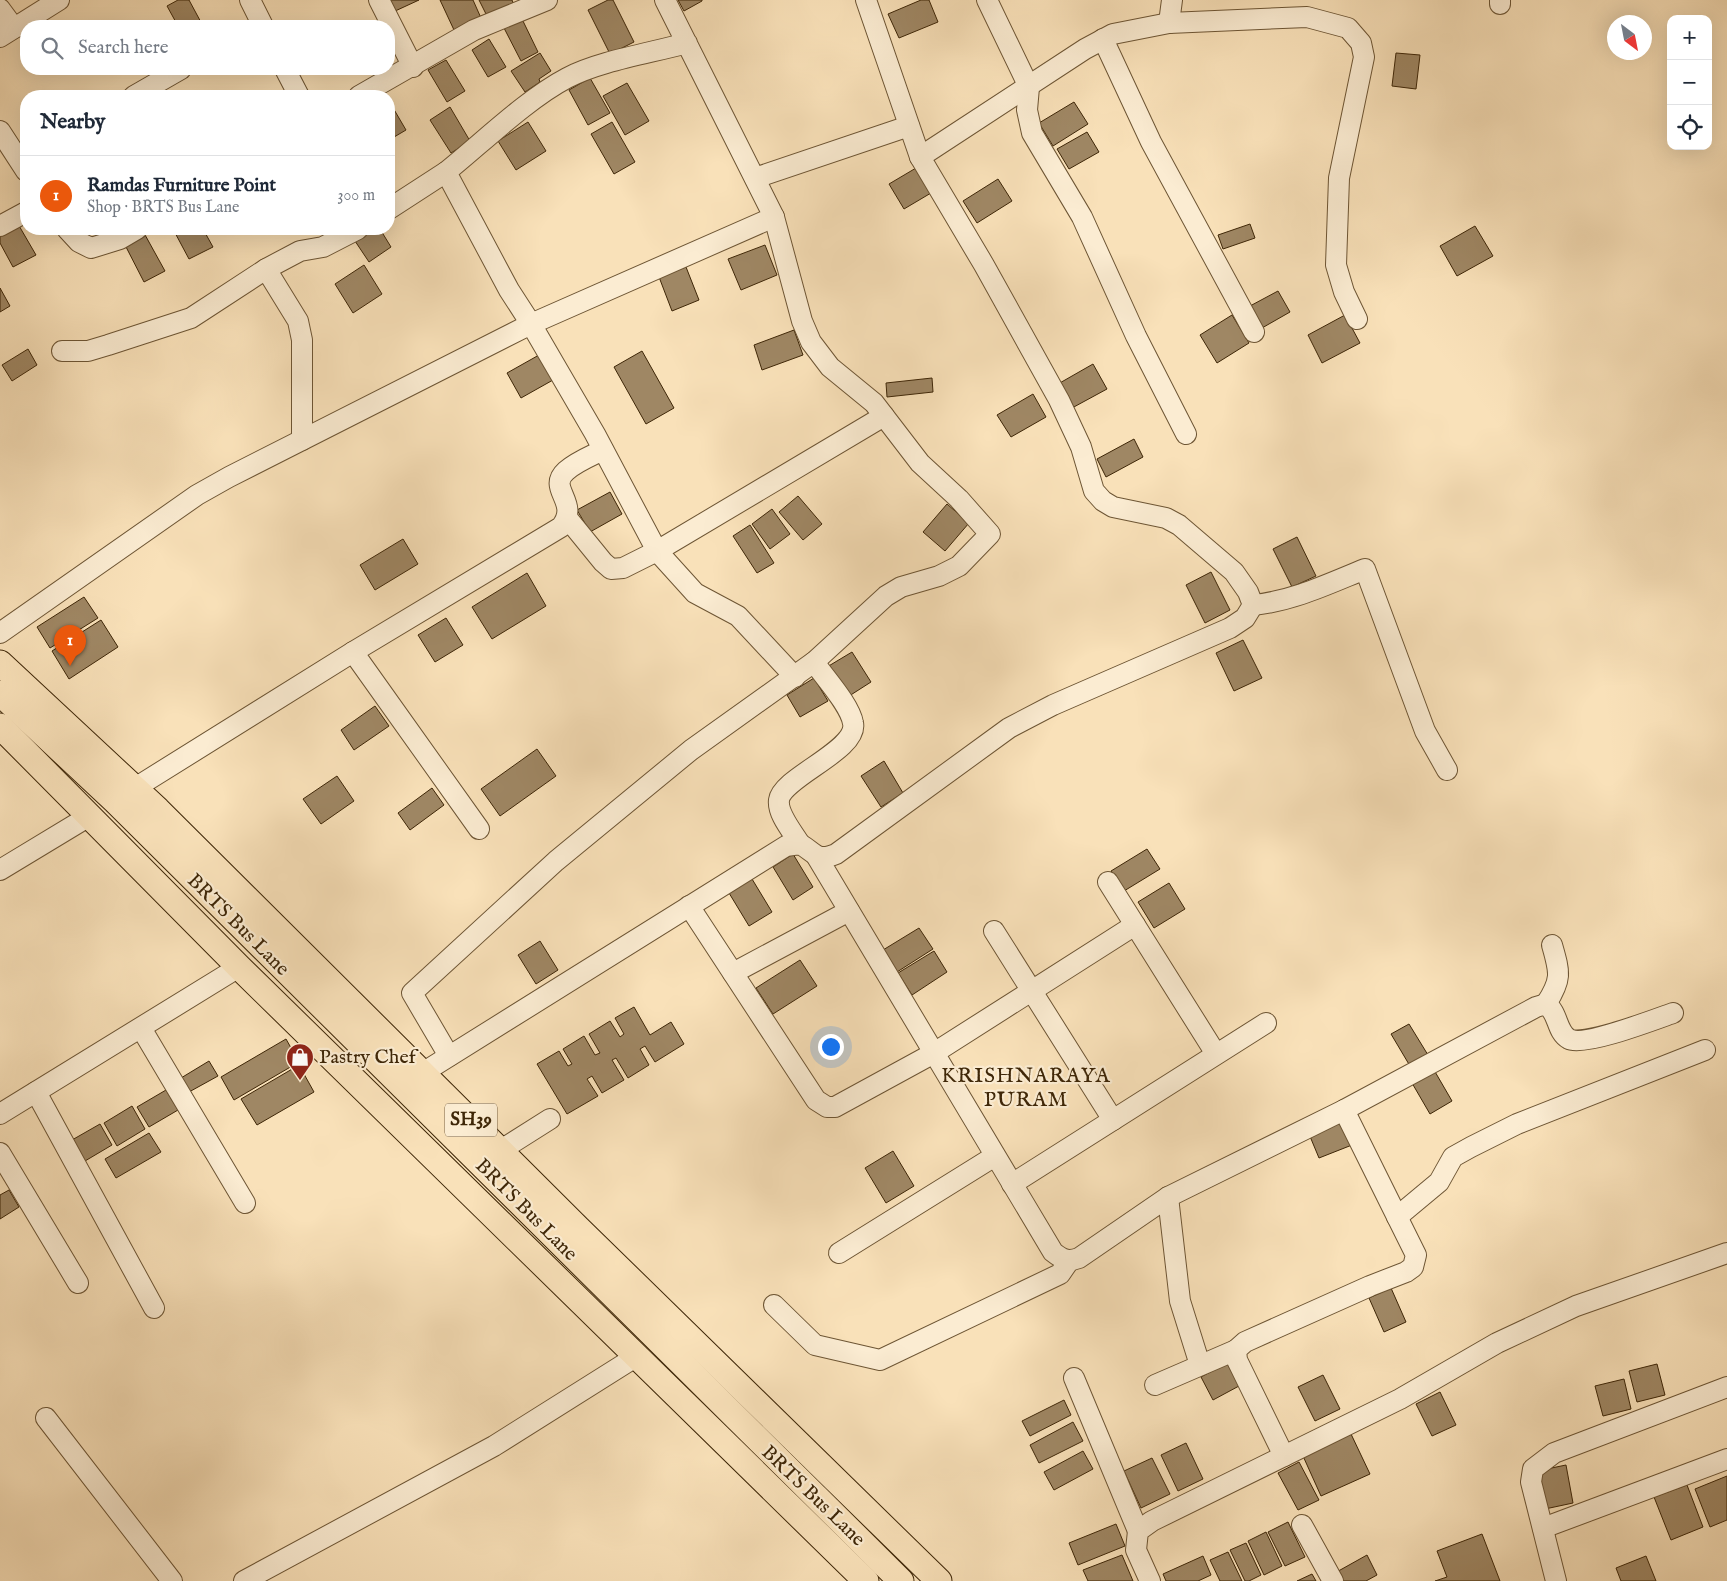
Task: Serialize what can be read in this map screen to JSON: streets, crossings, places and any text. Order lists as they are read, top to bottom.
{
  "streets": {
    "main road": ["BRTS Bus Lane", "SH39"]
  },
  "districts": ["KRISHNARAYA PURAM"],
  "places": {
    "shop": ["Pastry Chef"]
  },
  "north": "bottom right",
  "page": {
    "map_buttons": ["+", "−"],
    "search": "Search here",
    "heading": "Nearby",
    "list": [
      {
        "mark": "1",
        "name": "Ramdas Furniture Point",
        "note": "Shop · BRTS Bus Lane",
        "value": "300 m"
      }
    ],
    "pins": "1"
  }
}
